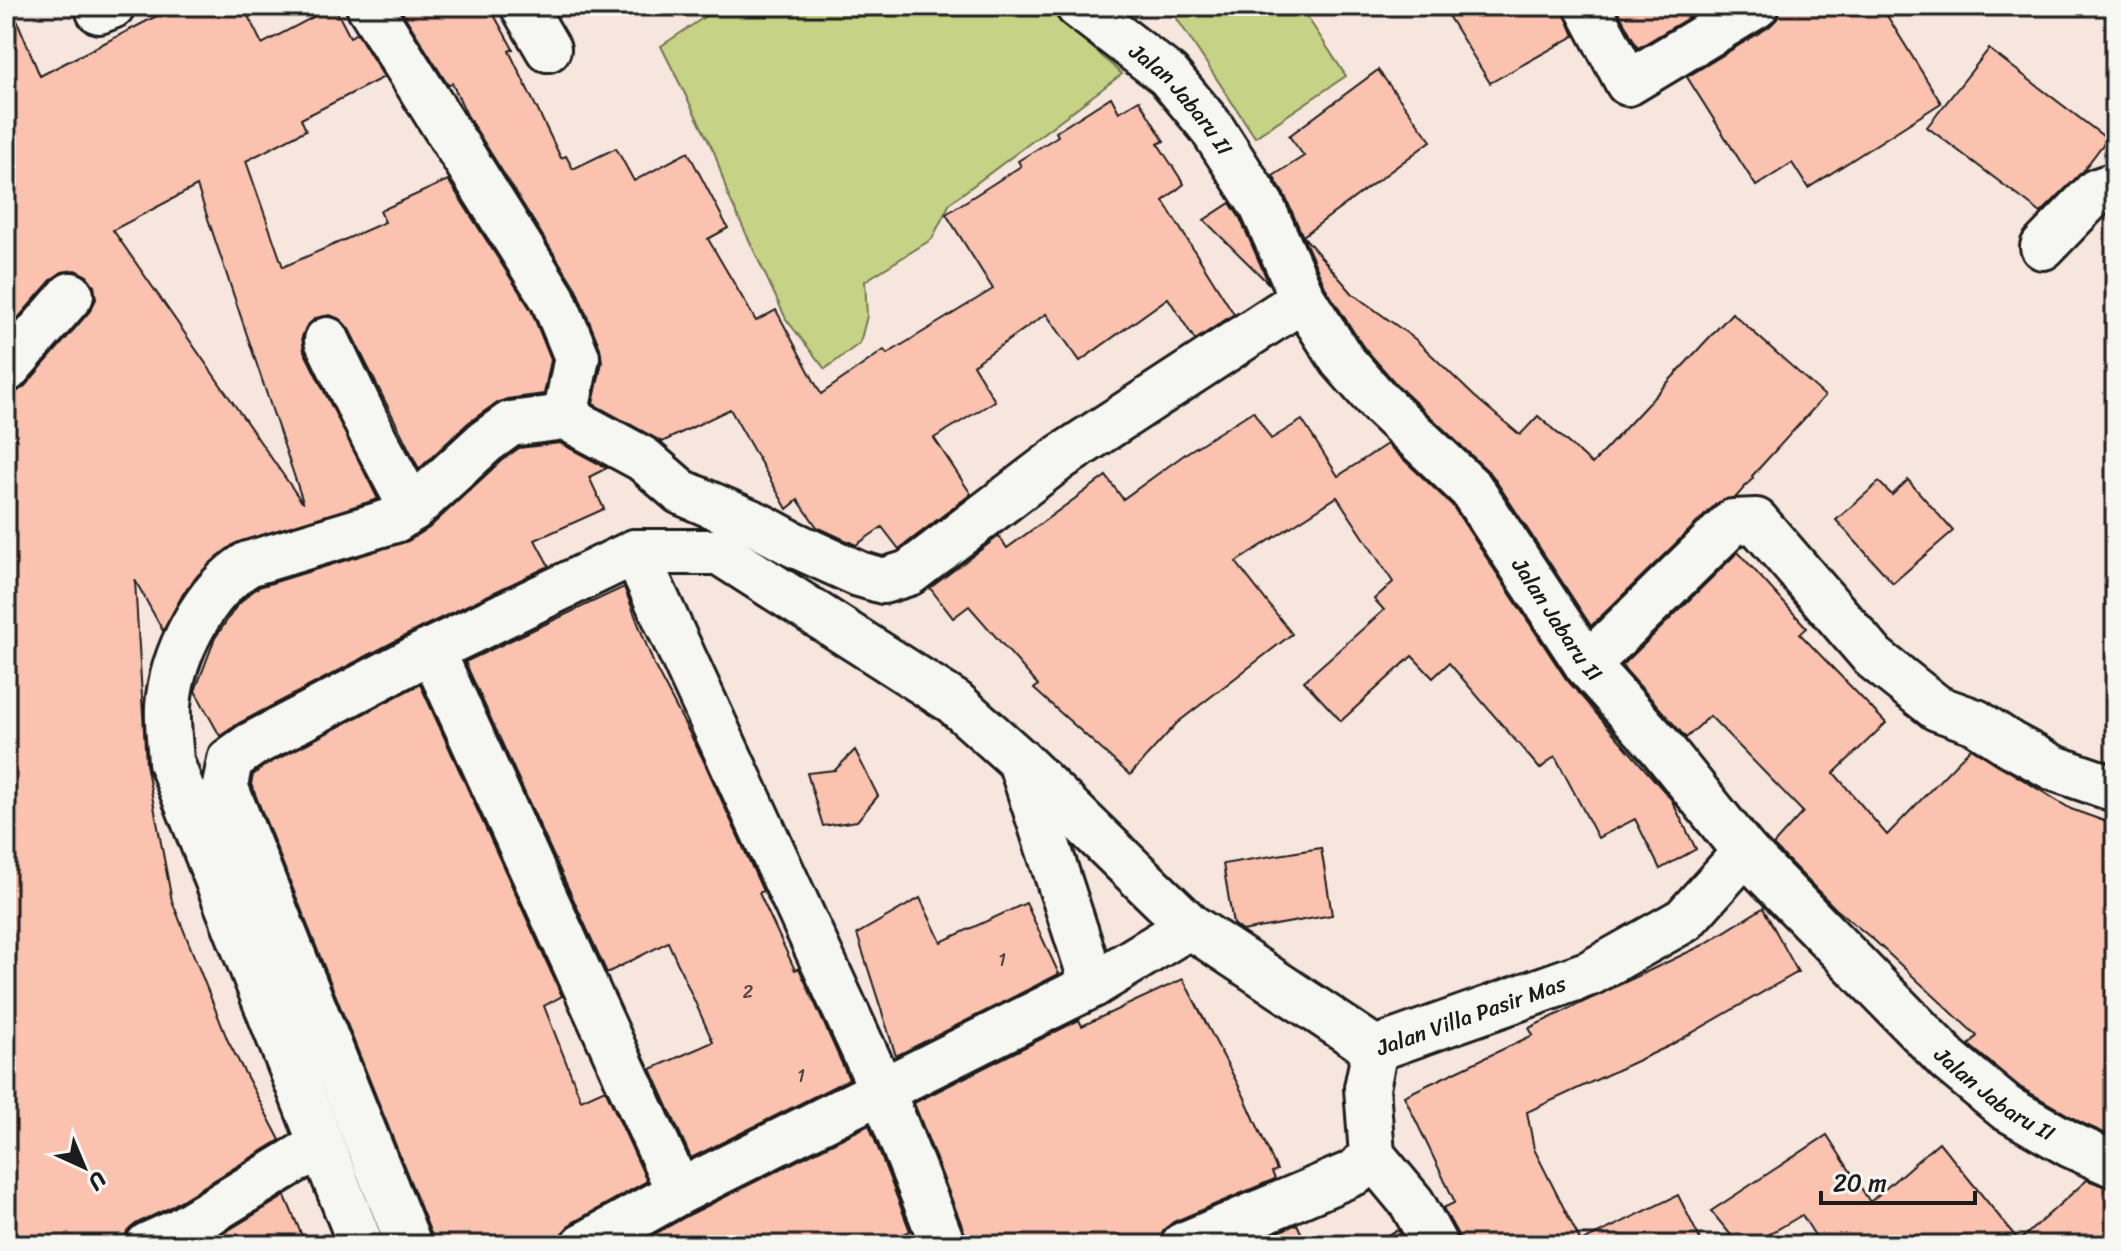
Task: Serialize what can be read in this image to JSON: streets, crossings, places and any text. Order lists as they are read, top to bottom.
{
  "streets": {
    "street": ["Jalan Jabaru II", "Jalan Villa Pasir Mas"]
  },
  "crossings": [
    ["Jalan Jabaru II", "Jalan Villa Pasir Mas"]
  ],
  "house_numbers": ["1", "2", "1"],
  "scale_bar": "20 m",
  "north": "bottom right"
}
